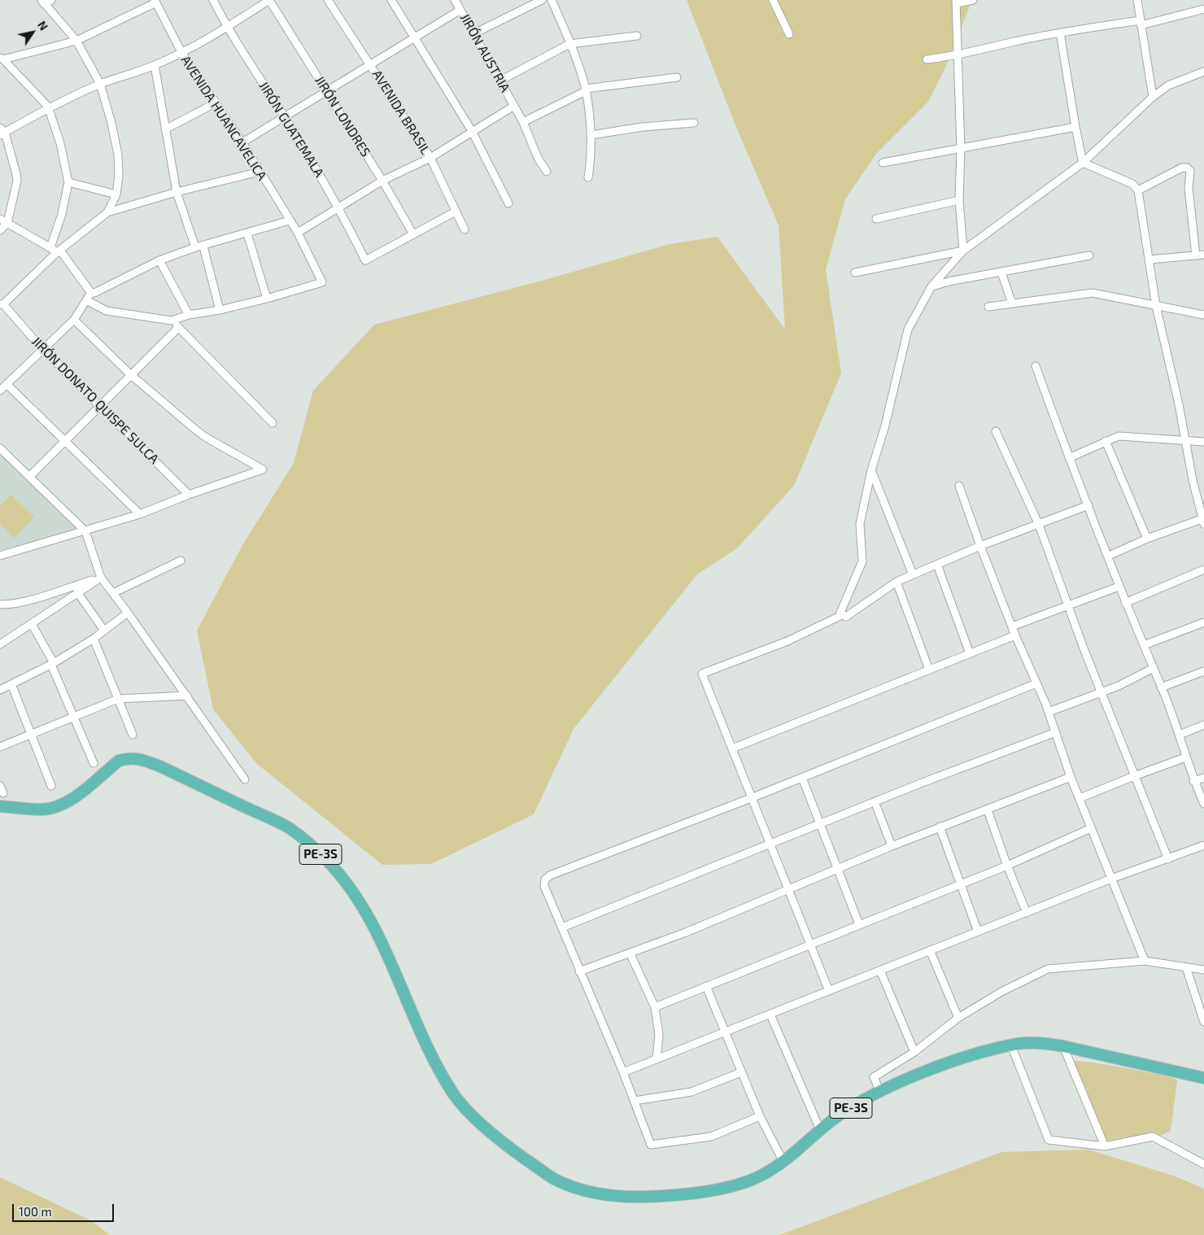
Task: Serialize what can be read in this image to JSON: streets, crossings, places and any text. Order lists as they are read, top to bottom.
{
  "streets": {
    "highway": ["PE-3S"],
    "street": [
      "JIRÓN AUSTRIA",
      "AVENIDA BRASIL",
      "JIRÓN LONDRES",
      "AVENIDA HUANCAVELICA",
      "JIRÓN GUATEMALA",
      "JIRÓN DONATO QUISPE SULCA"
    ]
  },
  "crossings": [
    ["JIRÓN LONDRES", "JIRÓN GUATEMALA"]
  ],
  "scale_bar": "100 m",
  "north": "top right"
}
